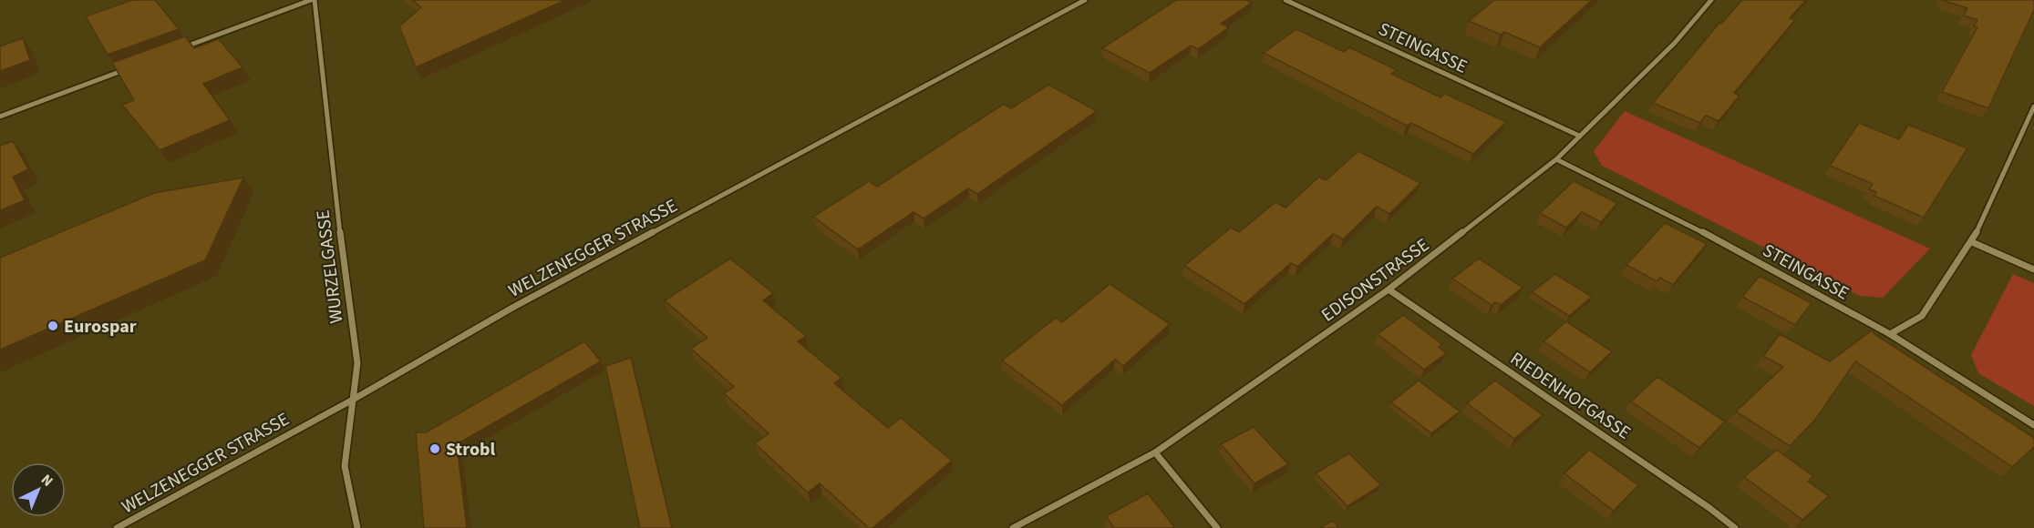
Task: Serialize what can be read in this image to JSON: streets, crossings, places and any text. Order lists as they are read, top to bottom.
{
  "streets": {
    "street": [
      "STEINGASSE",
      "WELZENEGGER STRASSE",
      "WURZELGASSE",
      "EDISONSTRASSE",
      "RIEDENHOFGASSE"
    ]
  },
  "crossings": [
    ["STEINGASSE", "EDISONSTRASSE"],
    ["WELZENEGGER STRASSE", "WURZELGASSE"],
    ["EDISONSTRASSE", "RIEDENHOFGASSE"]
  ],
  "places": ["Eurospar", "Strobl"],
  "north": "top right"
}
